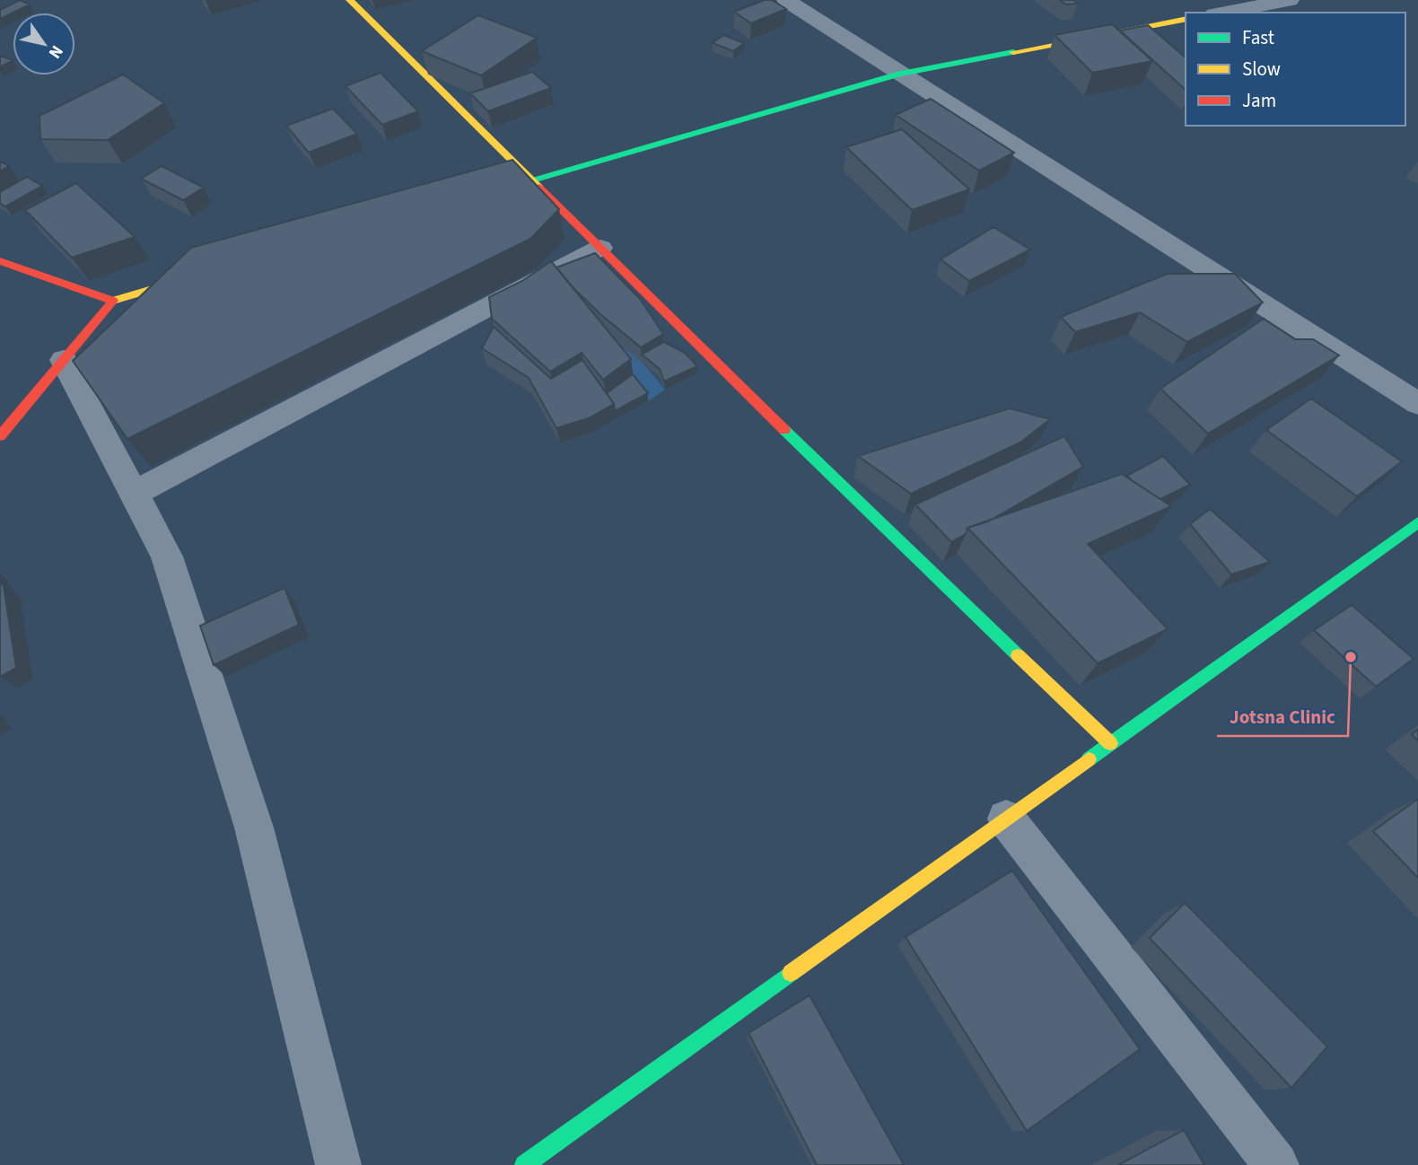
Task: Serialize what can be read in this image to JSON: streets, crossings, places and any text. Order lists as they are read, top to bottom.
{
  "places": ["Jotsna Clinic"],
  "legend": ["Fast", "Slow", "Jam"],
  "north": "bottom right"
}
